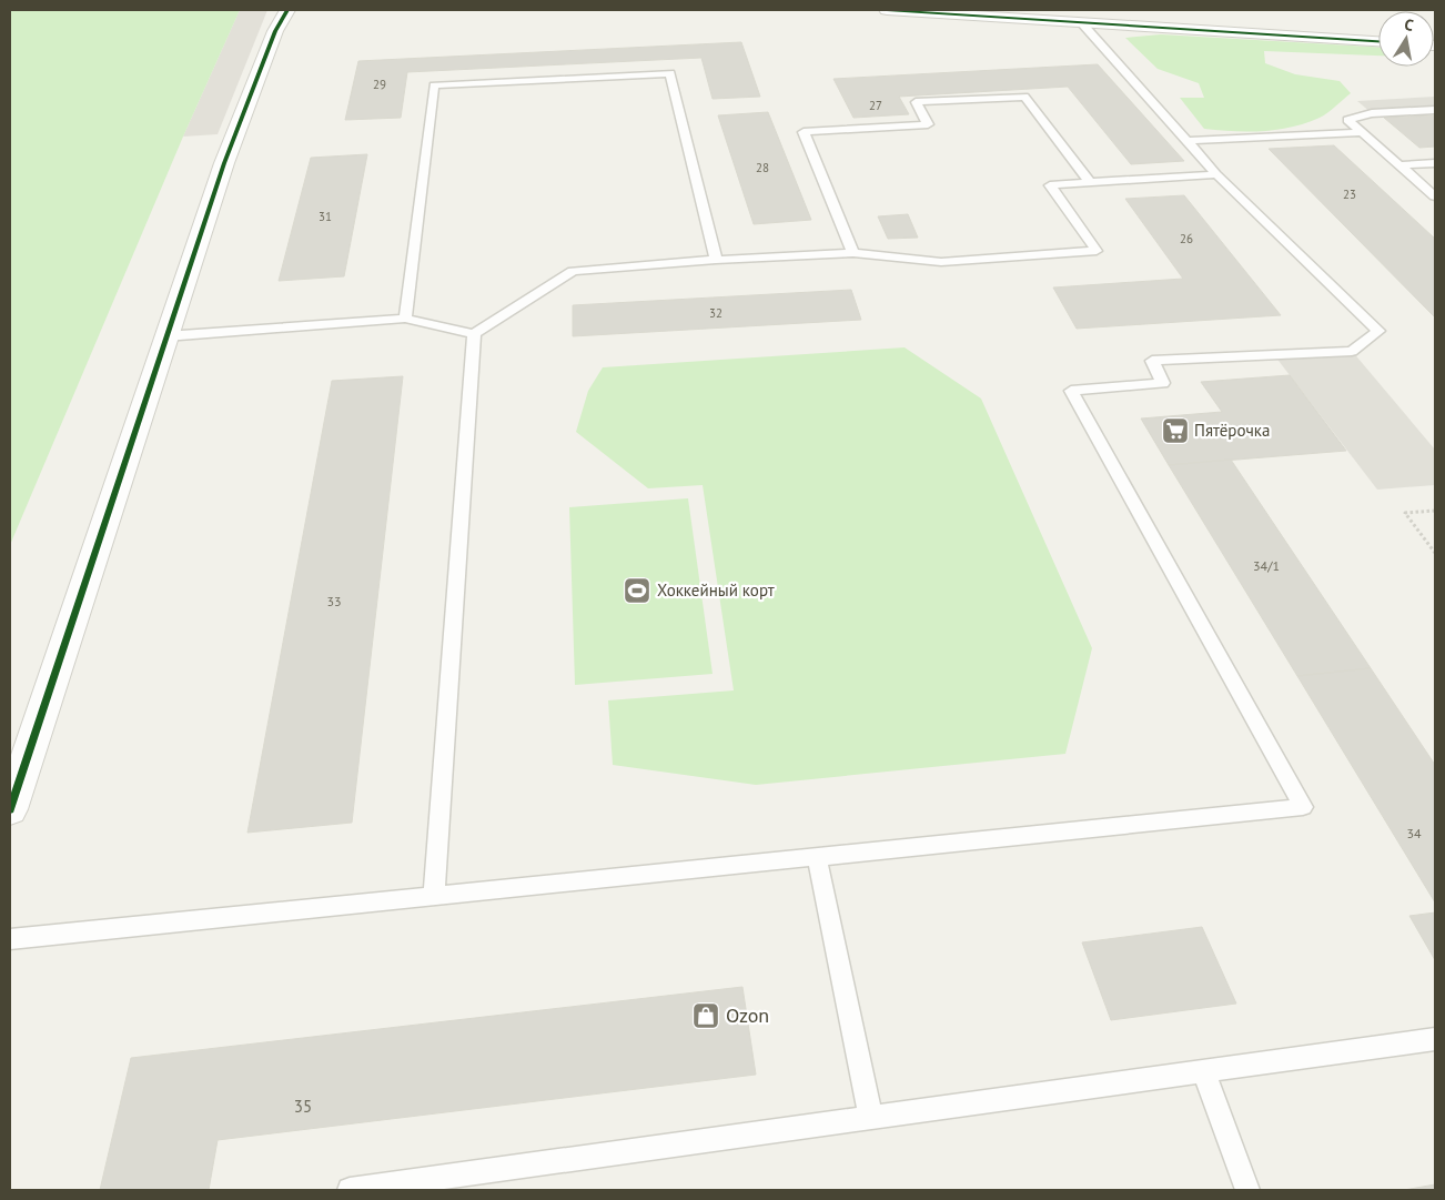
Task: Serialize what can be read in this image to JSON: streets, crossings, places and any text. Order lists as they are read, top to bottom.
{
  "places": {
    "supermarket": ["Пятёрочка"],
    "sports": ["Хоккейный корт"],
    "shop": ["Ozon"]
  },
  "house_numbers": [
    "29",
    "27",
    "28",
    "23",
    "31",
    "26",
    "32",
    "34/1",
    "33",
    "34",
    "35"
  ],
  "north": "top"
}
